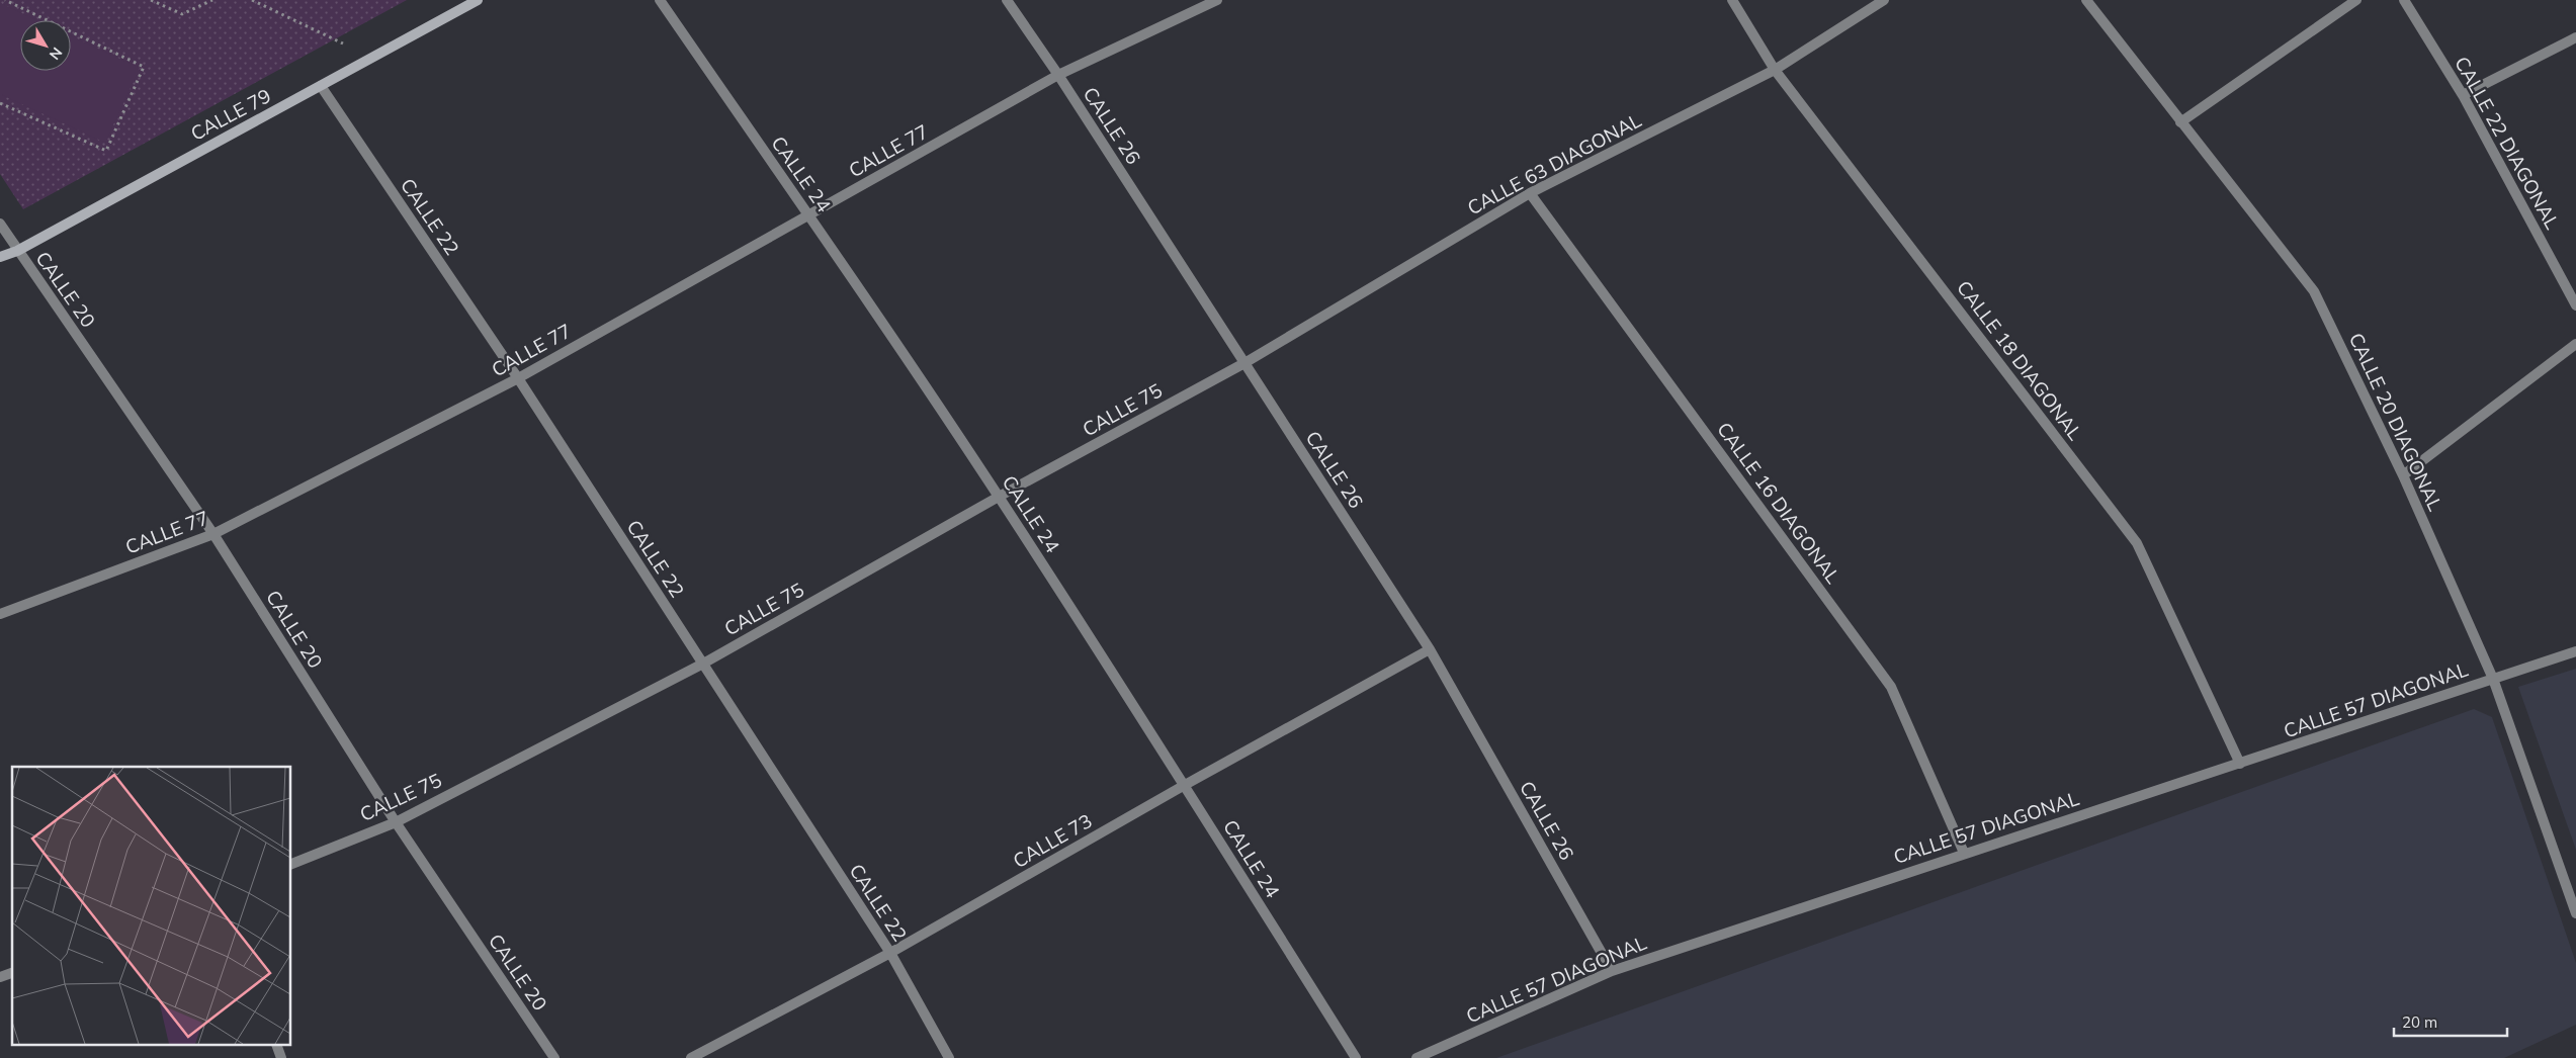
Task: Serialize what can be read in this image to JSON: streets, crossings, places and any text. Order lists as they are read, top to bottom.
{
  "streets": {
    "main road": ["CALLE 79"],
    "street": [
      "CALLE 26",
      "CALLE 22 DIAGONAL",
      "CALLE 77",
      "CALLE 63 DIAGONAL",
      "CALLE 24",
      "CALLE 22",
      "CALLE 20",
      "CALLE 18 DIAGONAL",
      "CALLE 75",
      "CALLE 20 DIAGONAL",
      "CALLE 16 DIAGONAL",
      "CALLE 57 DIAGONAL",
      "CALLE 73"
    ]
  },
  "crossings": [
    ["CALLE 79", "CALLE 22"],
    ["CALLE 79", "CALLE 20"],
    ["CALLE 26", "CALLE 77"],
    ["CALLE 26", "CALLE 63 DIAGONAL"],
    ["CALLE 26", "CALLE 75"],
    ["CALLE 26", "CALLE 57 DIAGONAL"],
    ["CALLE 26", "CALLE 73"],
    ["CALLE 77", "CALLE 24"],
    ["CALLE 77", "CALLE 22"],
    ["CALLE 77", "CALLE 20"],
    ["CALLE 63 DIAGONAL", "CALLE 18 DIAGONAL"],
    ["CALLE 63 DIAGONAL", "CALLE 75"],
    ["CALLE 63 DIAGONAL", "CALLE 16 DIAGONAL"],
    ["CALLE 24", "CALLE 75"],
    ["CALLE 24", "CALLE 73"],
    ["CALLE 22", "CALLE 75"],
    ["CALLE 22", "CALLE 73"],
    ["CALLE 20", "CALLE 75"],
    ["CALLE 18 DIAGONAL", "CALLE 57 DIAGONAL"],
    ["CALLE 20 DIAGONAL", "CALLE 57 DIAGONAL"],
    ["CALLE 16 DIAGONAL", "CALLE 57 DIAGONAL"]
  ],
  "scale_bar": "20 m",
  "north": "bottom right"
}
